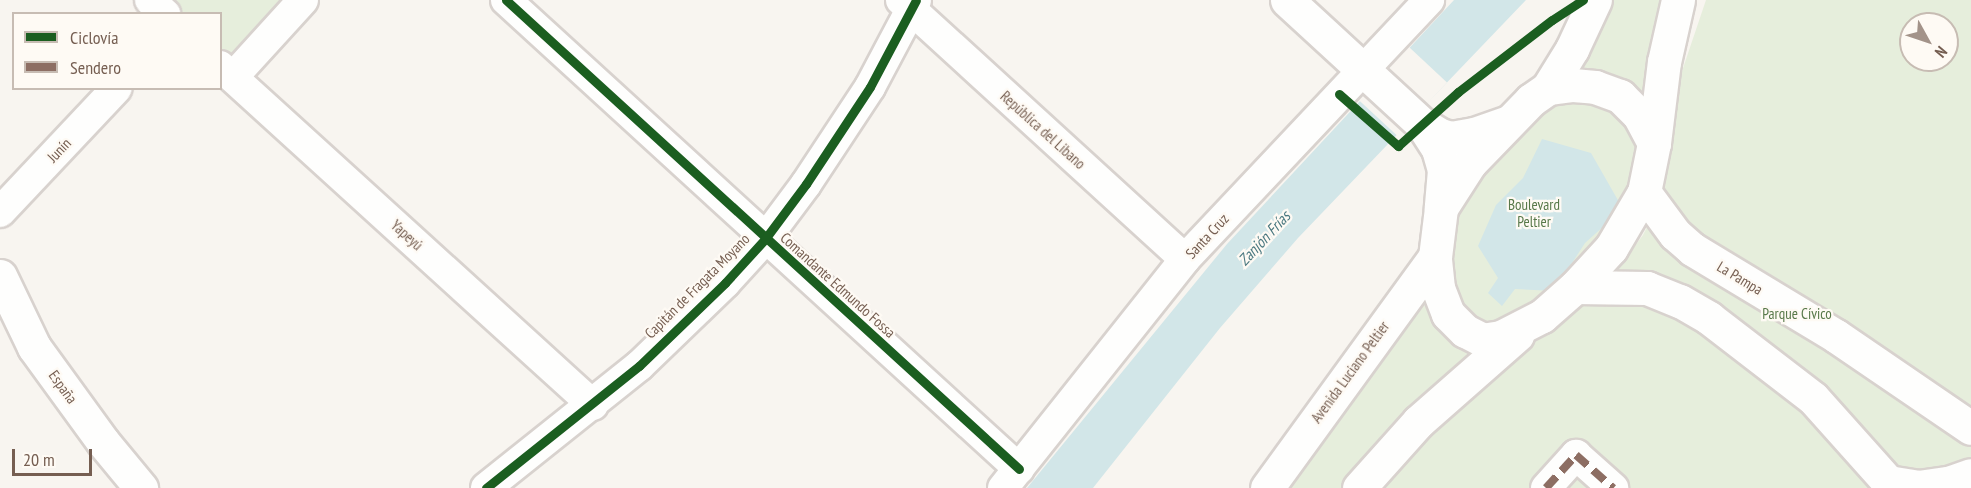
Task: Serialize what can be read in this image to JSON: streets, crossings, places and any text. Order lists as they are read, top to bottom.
{
  "streets": {
    "main road": ["La Pampa", "Avenida Luciano Peltier", "España"],
    "street": [
      "República del Libano",
      "Junín",
      "Yapeyú",
      "Santa Cruz",
      "Comandante Edmundo Fossa",
      "Capitán de Fragata Moyano"
    ]
  },
  "crossings": [
    ["República del Libano", "Santa Cruz"],
    ["República del Libano", "Capitán de Fragata Moyano"],
    ["Yapeyú", "Capitán de Fragata Moyano"],
    ["Santa Cruz", "Comandante Edmundo Fossa"],
    ["Comandante Edmundo Fossa", "Capitán de Fragata Moyano"]
  ],
  "water": ["Zanjón Frías"],
  "parks": ["Boulevard Peltier", "Parque Cívico"],
  "legend": ["Ciclovía", "Sendero"],
  "scale_bar": "20 m",
  "north": "bottom right"
}
